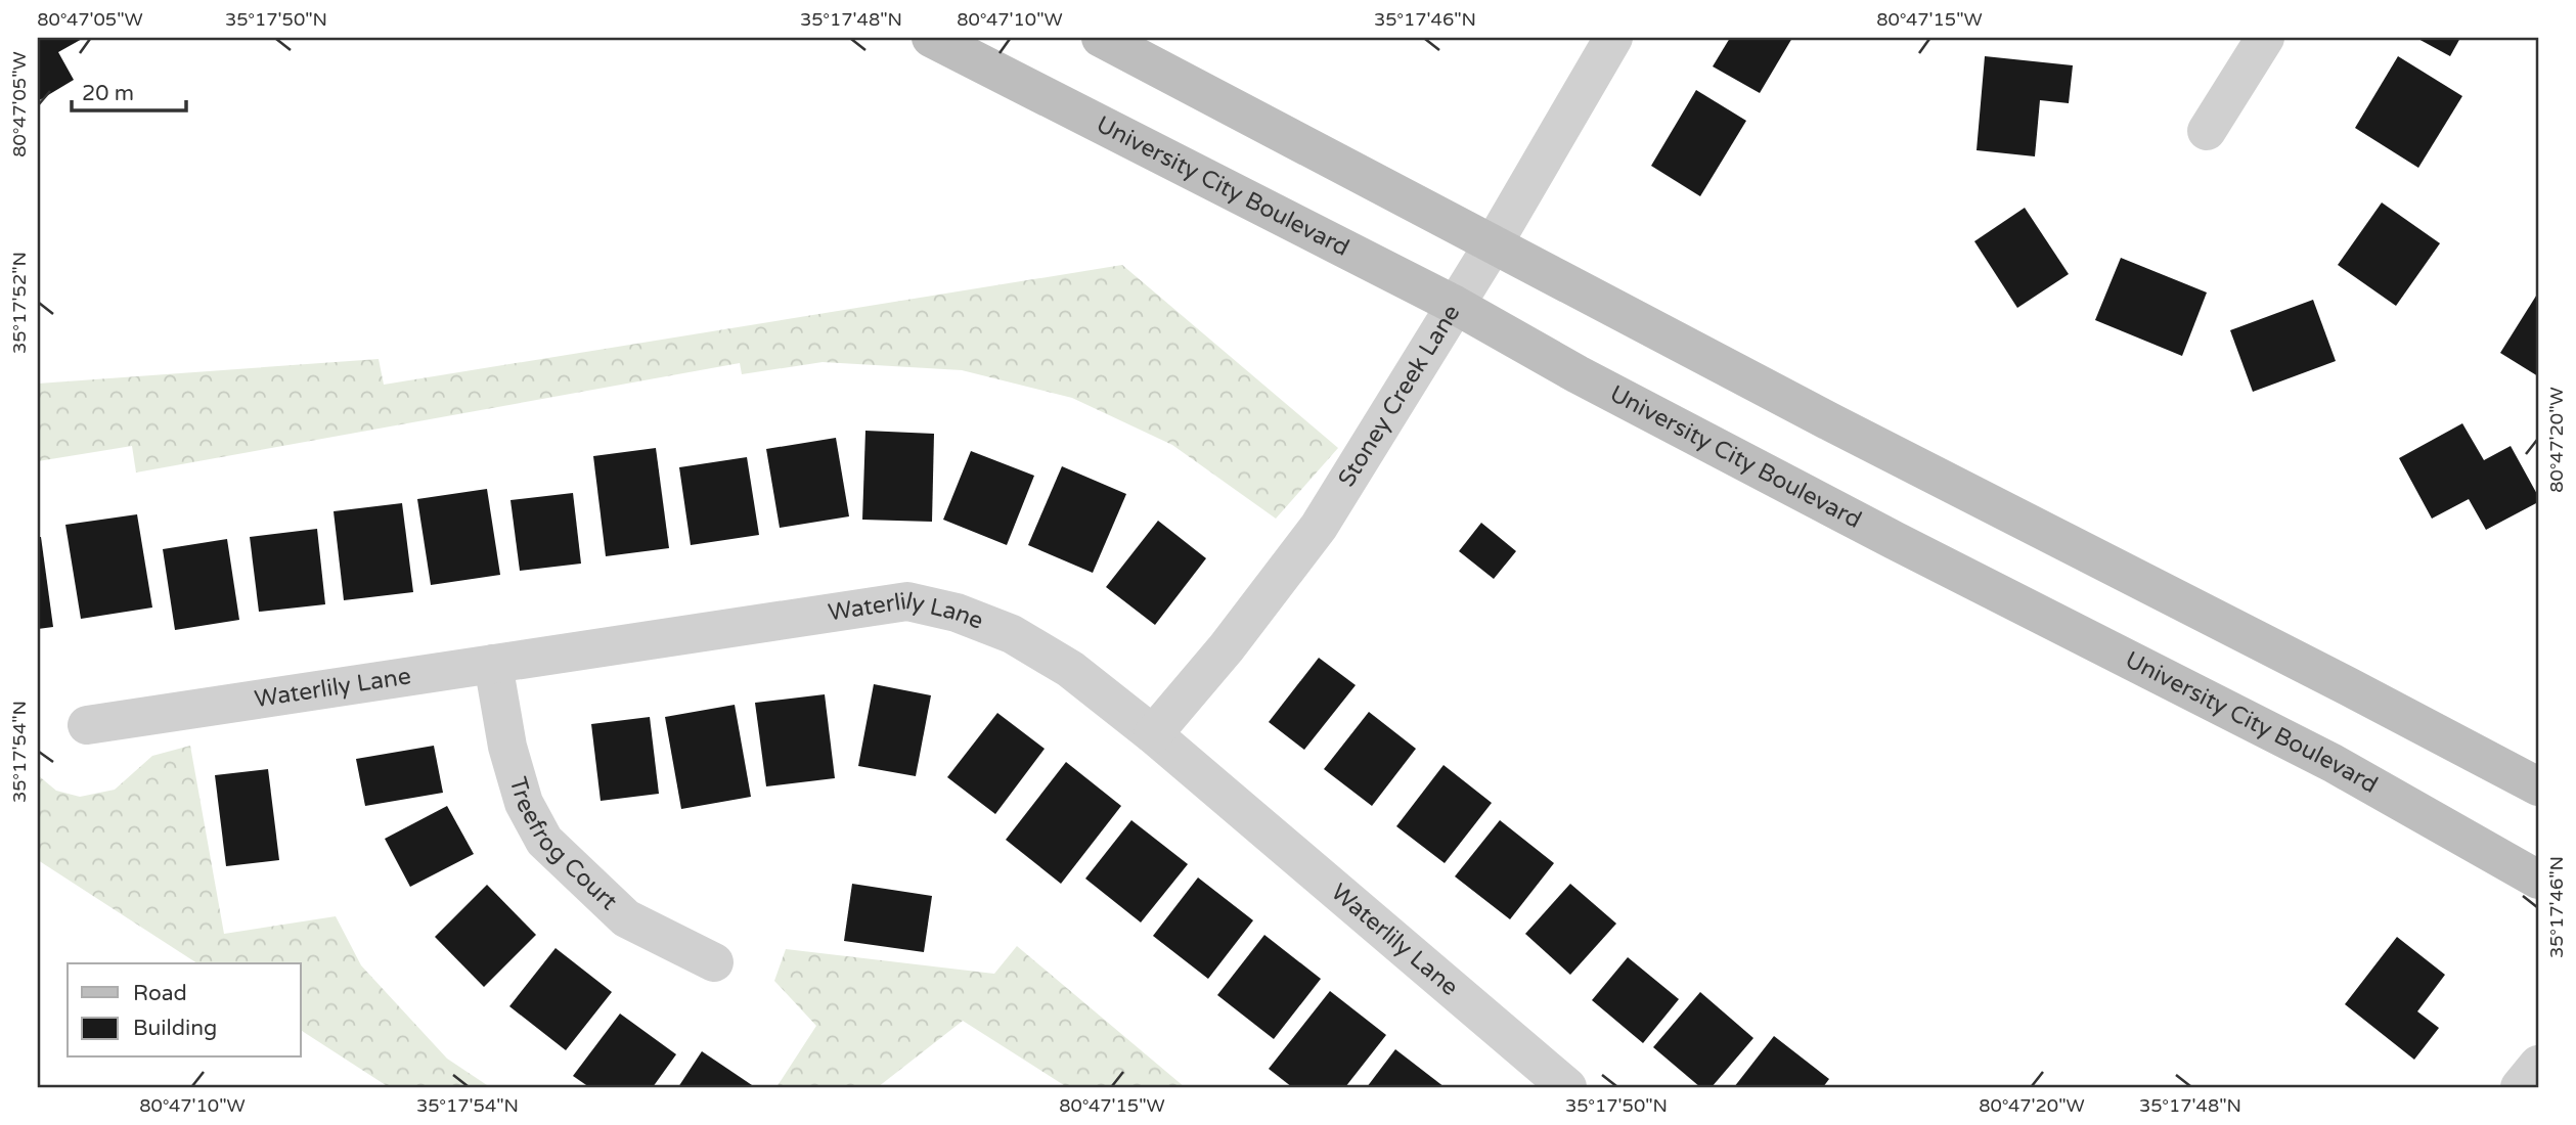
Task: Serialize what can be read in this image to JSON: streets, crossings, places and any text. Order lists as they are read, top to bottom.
{
  "streets": {
    "main road": ["University City Boulevard"],
    "street": ["Stoney Creek Lane", "Waterlily Lane", "Treefrog Court"]
  },
  "crossings": [
    ["University City Boulevard", "Stoney Creek Lane"],
    ["Stoney Creek Lane", "Waterlily Lane"],
    ["Waterlily Lane", "Treefrog Court"]
  ],
  "legend": ["Road", "Building"],
  "scale_bar": "20 m",
  "coordinates": [
    "80°47'05\"W",
    "35°17'50\"N",
    "35°17'48\"N",
    "80°47'10\"W",
    "35°17'46\"N",
    "80°47'15\"W",
    "35°17'52\"N",
    "80°47'20\"W",
    "35°17'54\"N"
  ]
}
